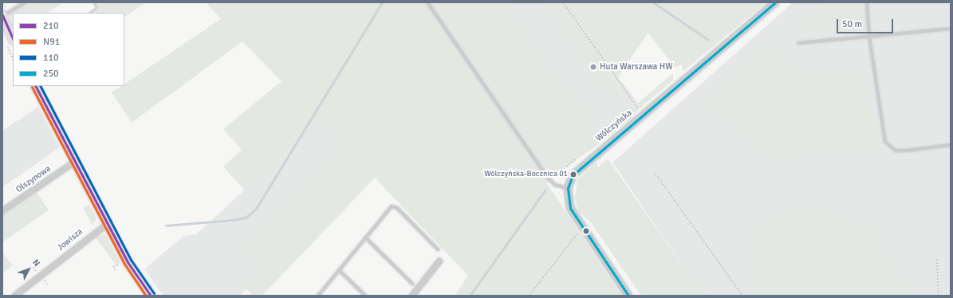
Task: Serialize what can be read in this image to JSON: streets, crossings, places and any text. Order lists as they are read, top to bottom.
{
  "streets": {
    "street": ["Wólczyńska", "Olszynowa", "Jowisza"]
  },
  "places": ["Huta Warszawa HW", "Wólczyńska-Bocznica 01"],
  "lines": [
    "transit line 250",
    "transit line 210",
    "transit line 110",
    "transit line N91"
  ],
  "legend": [
    "210",
    "N91",
    "110",
    "250"
  ],
  "scale_bar": "50 m",
  "north": "top right"
}
